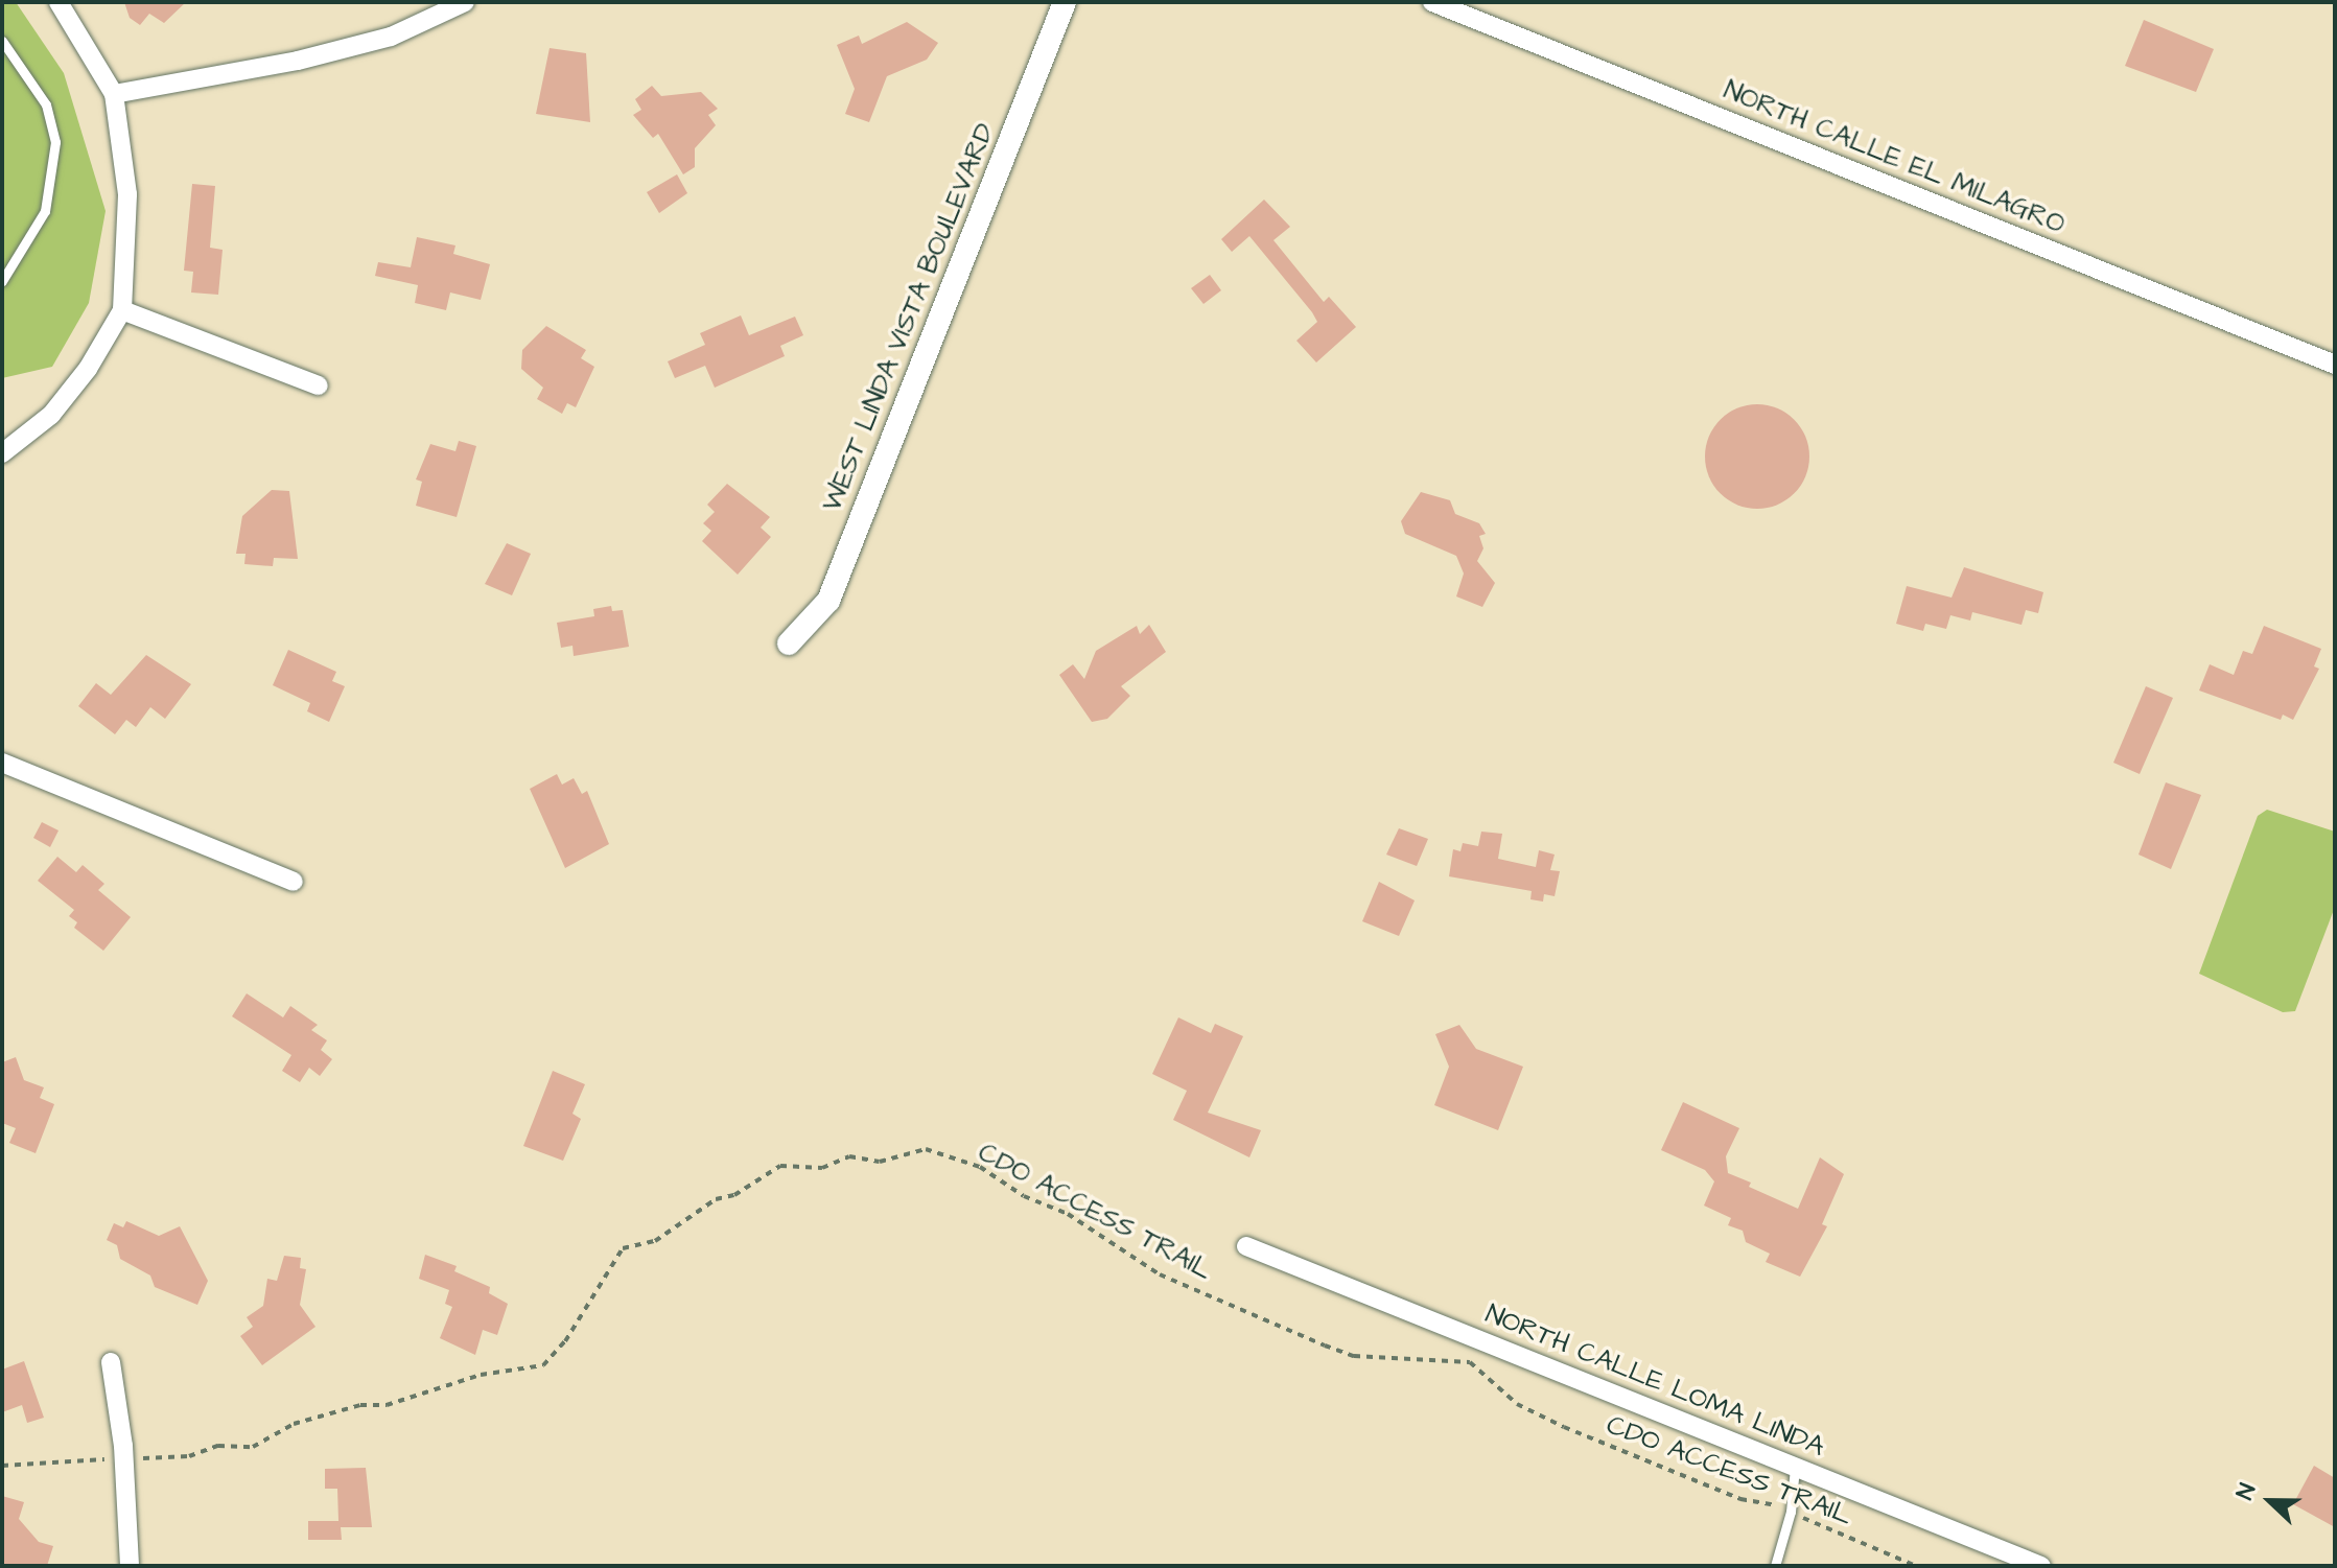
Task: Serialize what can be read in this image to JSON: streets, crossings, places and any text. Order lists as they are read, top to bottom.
{
  "streets": {
    "street": ["NORTH CALLE EL MILAGRO", "WEST LINDA VISTA BOULEVARD", "NORTH CALLE LOMA LINDA"],
    "path": ["CDO ACCESS TRAIL"]
  },
  "north": "left"
}
